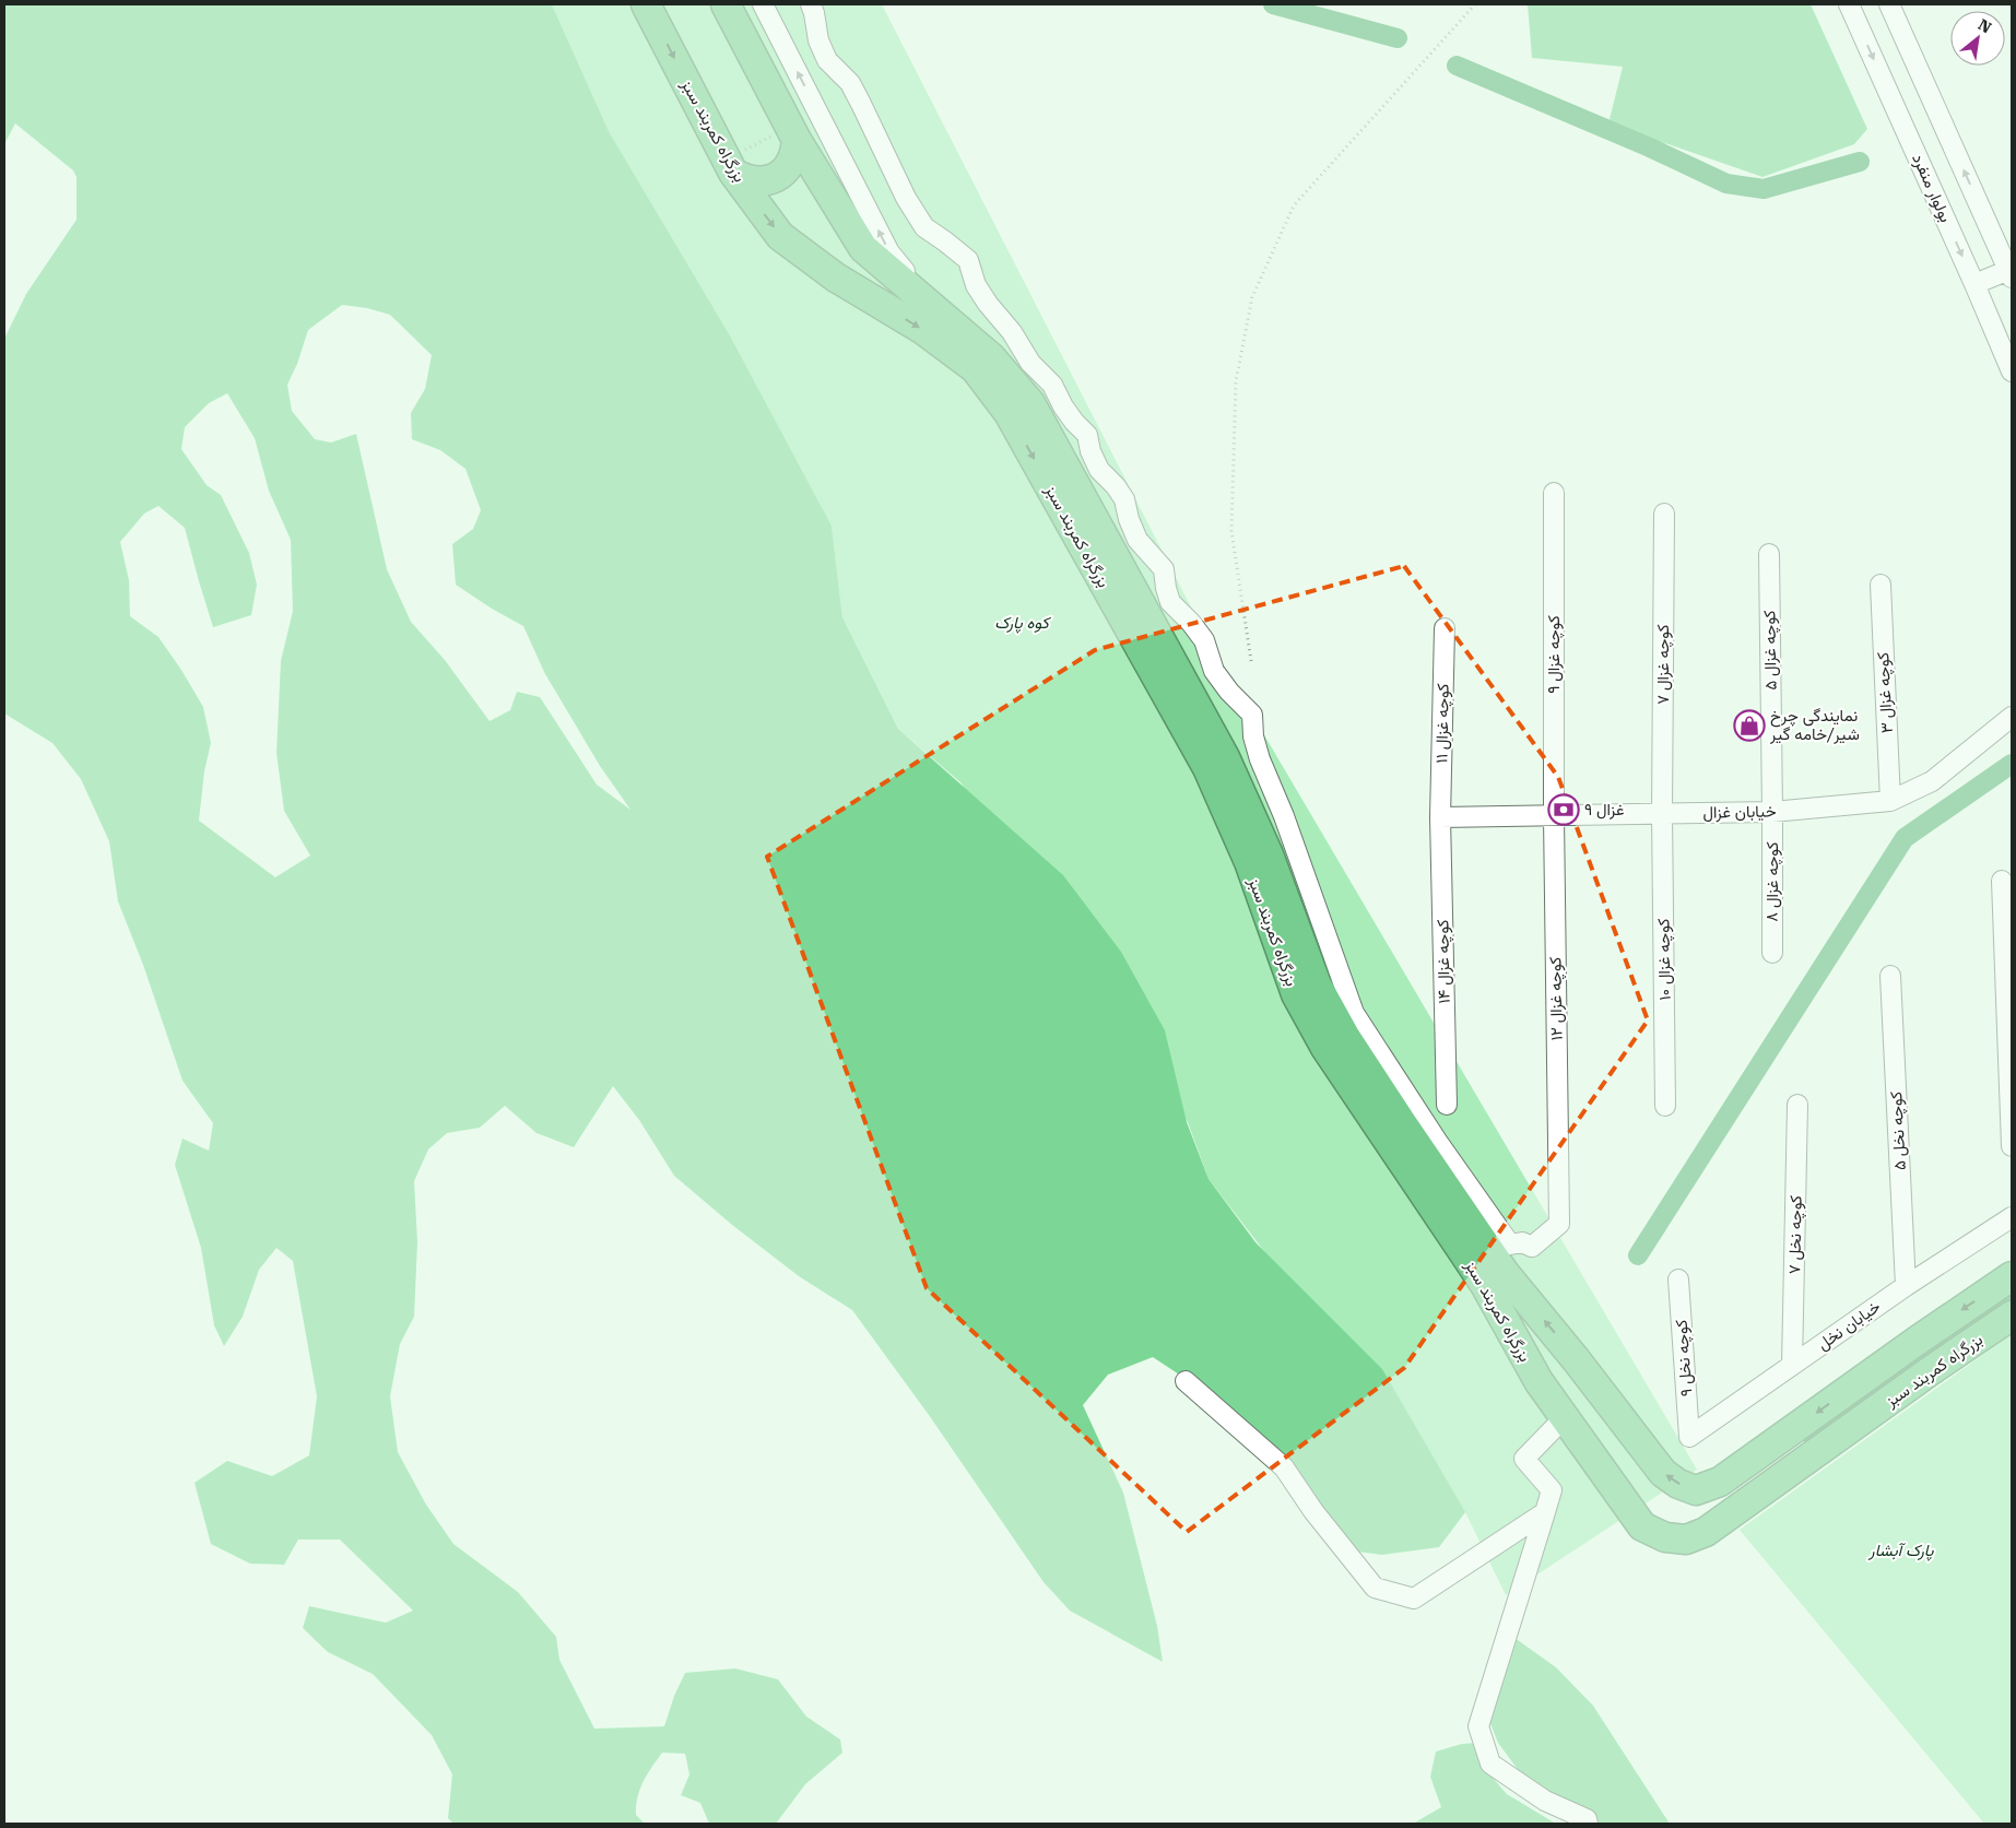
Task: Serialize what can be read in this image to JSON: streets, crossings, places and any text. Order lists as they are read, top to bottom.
{
  "streets": {
    "highway": ["بزرگراه کمربند سبز"],
    "street": [
      "بولوار منفرد",
      "کوچه غزال ۵",
      "کوچه غزال ۹",
      "کوچه غزال ۷",
      "کوچه غزال ۳",
      "کوچه غزال ۱۱",
      "خیابان غزال",
      "کوچه غزال ۸",
      "کوچه غزال ۱۰",
      "کوچه غزال ۱۴",
      "کوچه غزال ۱۲",
      "کوچه نخل ۵",
      "کوچه نخل ۷",
      "خیابان نخل",
      "کوچه نخل ۹"
    ]
  },
  "crossings": [
    ["کوچه غزال ۵", "خیابان غزال"],
    ["کوچه غزال ۵", "کوچه غزال ۸"],
    ["کوچه غزال ۹", "خیابان غزال"],
    ["کوچه غزال ۹", "کوچه غزال ۱۲"],
    ["کوچه غزال ۷", "خیابان غزال"],
    ["کوچه غزال ۷", "کوچه غزال ۱۰"],
    ["کوچه غزال ۳", "خیابان غزال"],
    ["کوچه غزال ۱۱", "خیابان غزال"],
    ["کوچه غزال ۱۱", "کوچه غزال ۱۴"],
    ["خیابان غزال", "کوچه غزال ۸"],
    ["خیابان غزال", "کوچه غزال ۱۰"],
    ["خیابان غزال", "کوچه غزال ۱۴"],
    ["خیابان غزال", "کوچه غزال ۱۲"],
    ["کوچه نخل ۵", "خیابان نخل"],
    ["کوچه نخل ۷", "خیابان نخل"],
    ["خیابان نخل", "کوچه نخل ۹"]
  ],
  "parks": ["کوه پارک", "پارک آبشار"],
  "places": {
    "shop": ["نمایندگی چرخ شیر/خامه گیر"],
    "bank": ["غزال ۹"]
  },
  "north": "top right"
}
